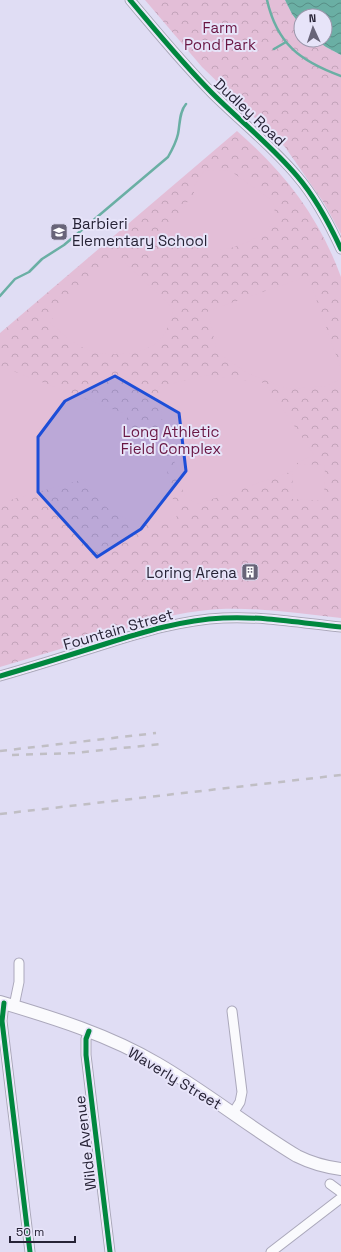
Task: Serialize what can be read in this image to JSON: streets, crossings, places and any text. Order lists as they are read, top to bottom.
{
  "streets": {
    "main road": ["Waverly Street"],
    "street": ["Dudley Road", "Fountain Street", "Wilde Avenue"]
  },
  "crossings": [
    ["Waverly Street", "Wilde Avenue"]
  ],
  "parks": ["Farm Pond Park", "Long Athletic Field Complex"],
  "places": {
    "school or university": ["Barbieri Elementary School"],
    "building": ["Loring Arena"]
  },
  "scale_bar": "50 m",
  "north": "top"
}
